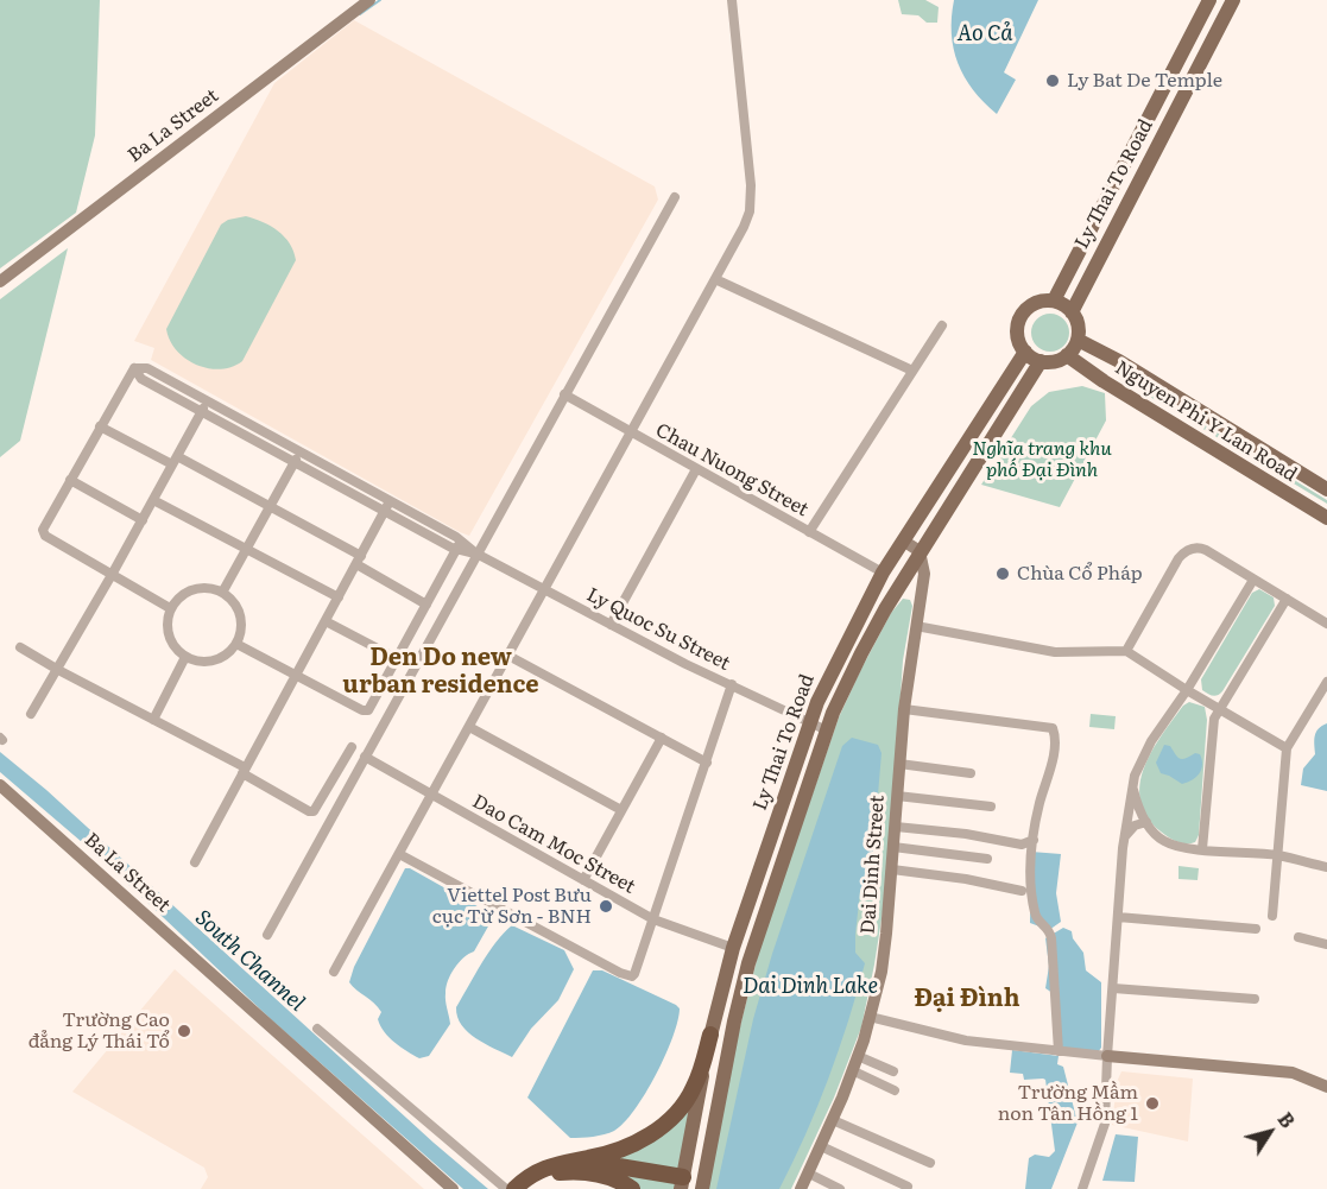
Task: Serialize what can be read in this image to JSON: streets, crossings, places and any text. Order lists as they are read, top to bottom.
{
  "streets": {
    "main road": ["Ly Thai To Road", "Nguyen Phi Y Lan Road"],
    "street": [
      "Ba La Street",
      "Chau Nuong Street",
      "Ly Quoc Su Street",
      "Dao Cam Moc Street",
      "Dai Dinh Street"
    ]
  },
  "crossings": [
    ["Ly Thai To Road", "Nguyen Phi Y Lan Road"],
    ["Ly Thai To Road", "Chau Nuong Street"],
    ["Ly Thai To Road", "Ly Quoc Su Street"],
    ["Ly Thai To Road", "Dao Cam Moc Street"],
    ["Ly Thai To Road", "Dai Dinh Street"]
  ],
  "districts": ["Den Do new urban residence", "Đại Đình"],
  "water": ["Ao Cả", "South Channel", "Dai Dinh Lake"],
  "parks": ["Nghĩa trang khu phố Đại Đình"],
  "places": [
    "Ly Bat De Temple",
    "Chùa Cổ Pháp",
    "Viettel Post Bưu cục Từ Sơn - BNH",
    "Trường Cao đẳng Lý Thái Tổ",
    "Trường Mầm non Tân Hồng 1"
  ],
  "north": "top right"
}
